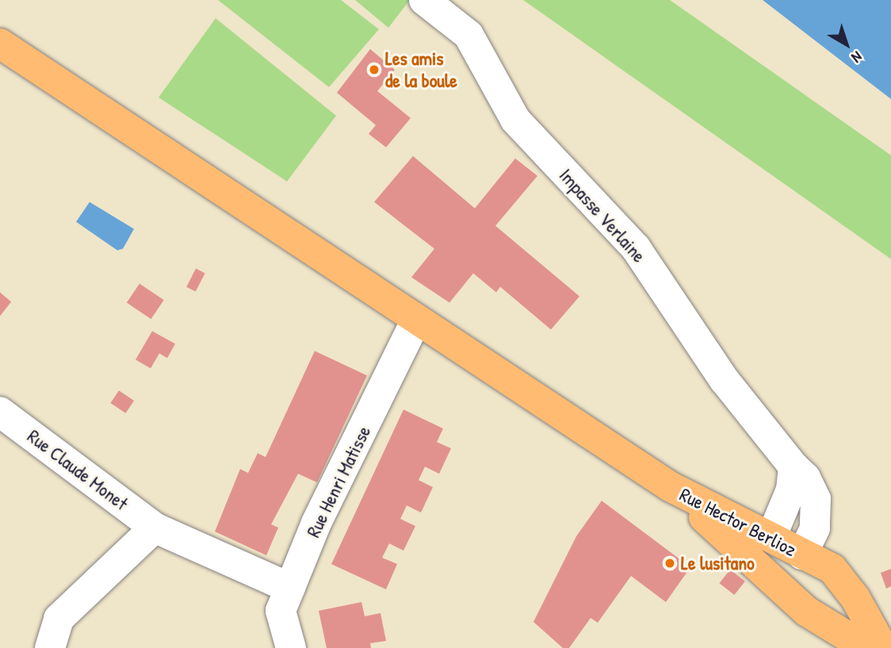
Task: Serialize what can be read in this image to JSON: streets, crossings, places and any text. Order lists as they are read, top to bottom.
{
  "streets": {
    "main road": ["Rue Hector Berlioz"],
    "street": ["Impasse Verlaine", "Rue Claude Monet", "Rue Henri Matisse"]
  },
  "crossings": [
    ["Impasse Verlaine", "Rue Hector Berlioz"],
    ["Rue Claude Monet", "Rue Henri Matisse"]
  ],
  "places": ["Les amis de la boule", "Le lusitano"],
  "north": "bottom right"
}
